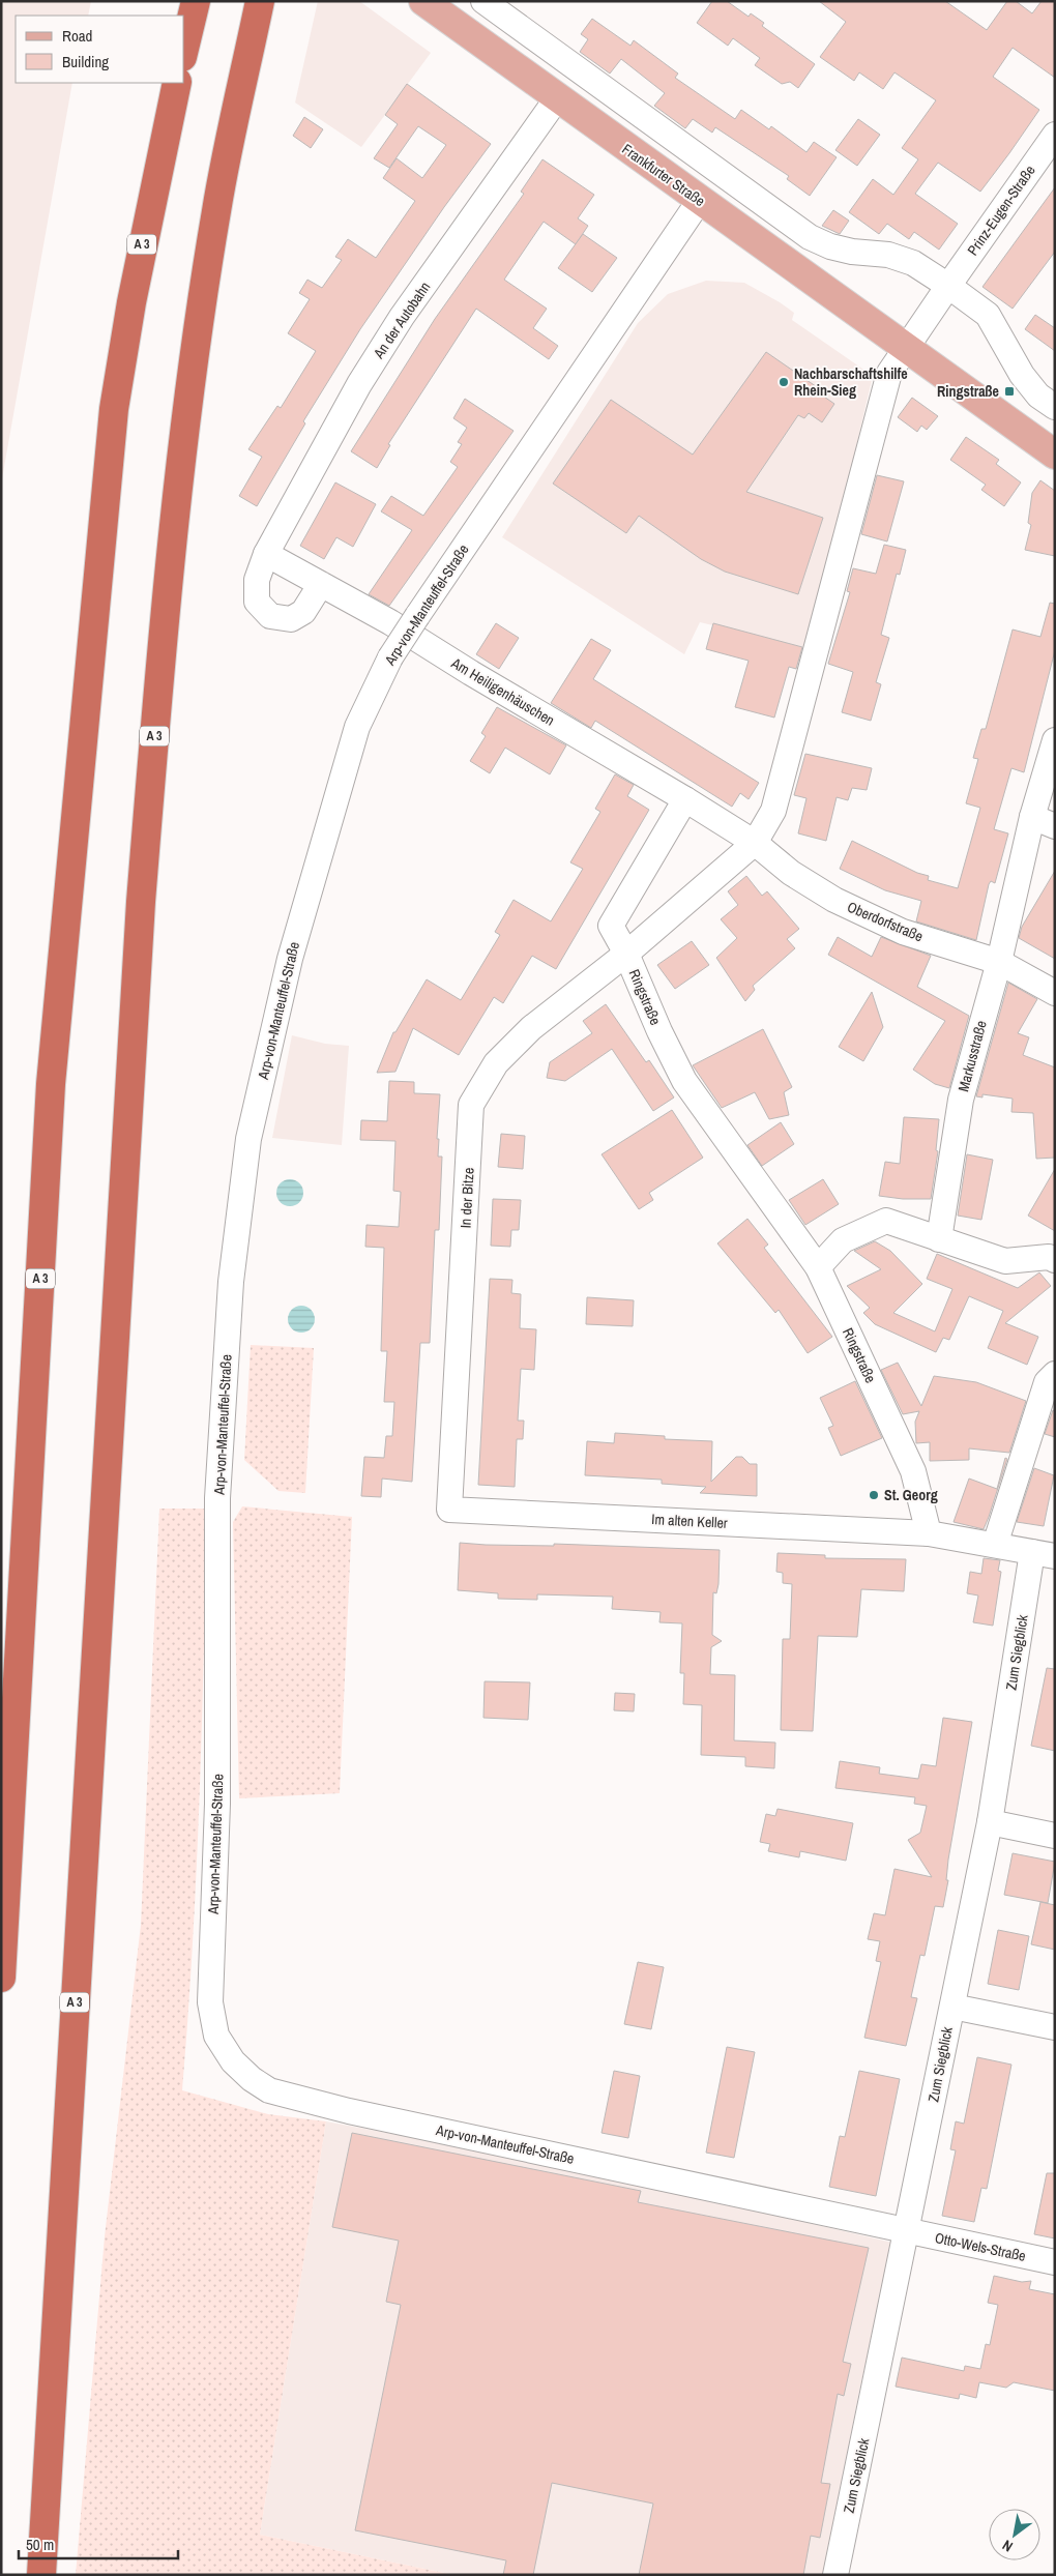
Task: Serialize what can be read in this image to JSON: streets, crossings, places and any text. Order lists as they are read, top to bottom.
{
  "streets": {
    "highway": ["A 3"],
    "main road": ["Frankfurter Straße"],
    "street": [
      "Prinz-Eugen-Straße",
      "An der Autobahn",
      "Arp-von-Manteuffel-Straße",
      "Am Heiligenhäuschen",
      "Oberdorfstraße",
      "Ringstraße",
      "Markusstraße",
      "In der Bitze",
      "Im alten Keller",
      "Zum Siegblick",
      "Otto-Wels-Straße"
    ]
  },
  "crossings": [
    ["Frankfurter Straße", "An der Autobahn"],
    ["Frankfurter Straße", "Arp-von-Manteuffel-Straße"],
    ["Frankfurter Straße", "Ringstraße"],
    ["An der Autobahn", "Am Heiligenhäuschen"],
    ["Arp-von-Manteuffel-Straße", "Zum Siegblick"],
    ["Arp-von-Manteuffel-Straße", "Otto-Wels-Straße"],
    ["Am Heiligenhäuschen", "Oberdorfstraße"],
    ["Am Heiligenhäuschen", "Ringstraße"],
    ["Oberdorfstraße", "Ringstraße"],
    ["Oberdorfstraße", "Markusstraße"],
    ["Ringstraße", "In der Bitze"],
    ["Ringstraße", "Im alten Keller"],
    ["In der Bitze", "Im alten Keller"],
    ["Zum Siegblick", "Otto-Wels-Straße"]
  ],
  "places": {
    "other": ["Nachbarschaftshilfe Rhein-Sieg", "St. Georg"],
    "transit": ["Ringstraße"]
  },
  "legend": ["Road", "Building"],
  "scale_bar": "50 m",
  "north": "bottom left"
}
